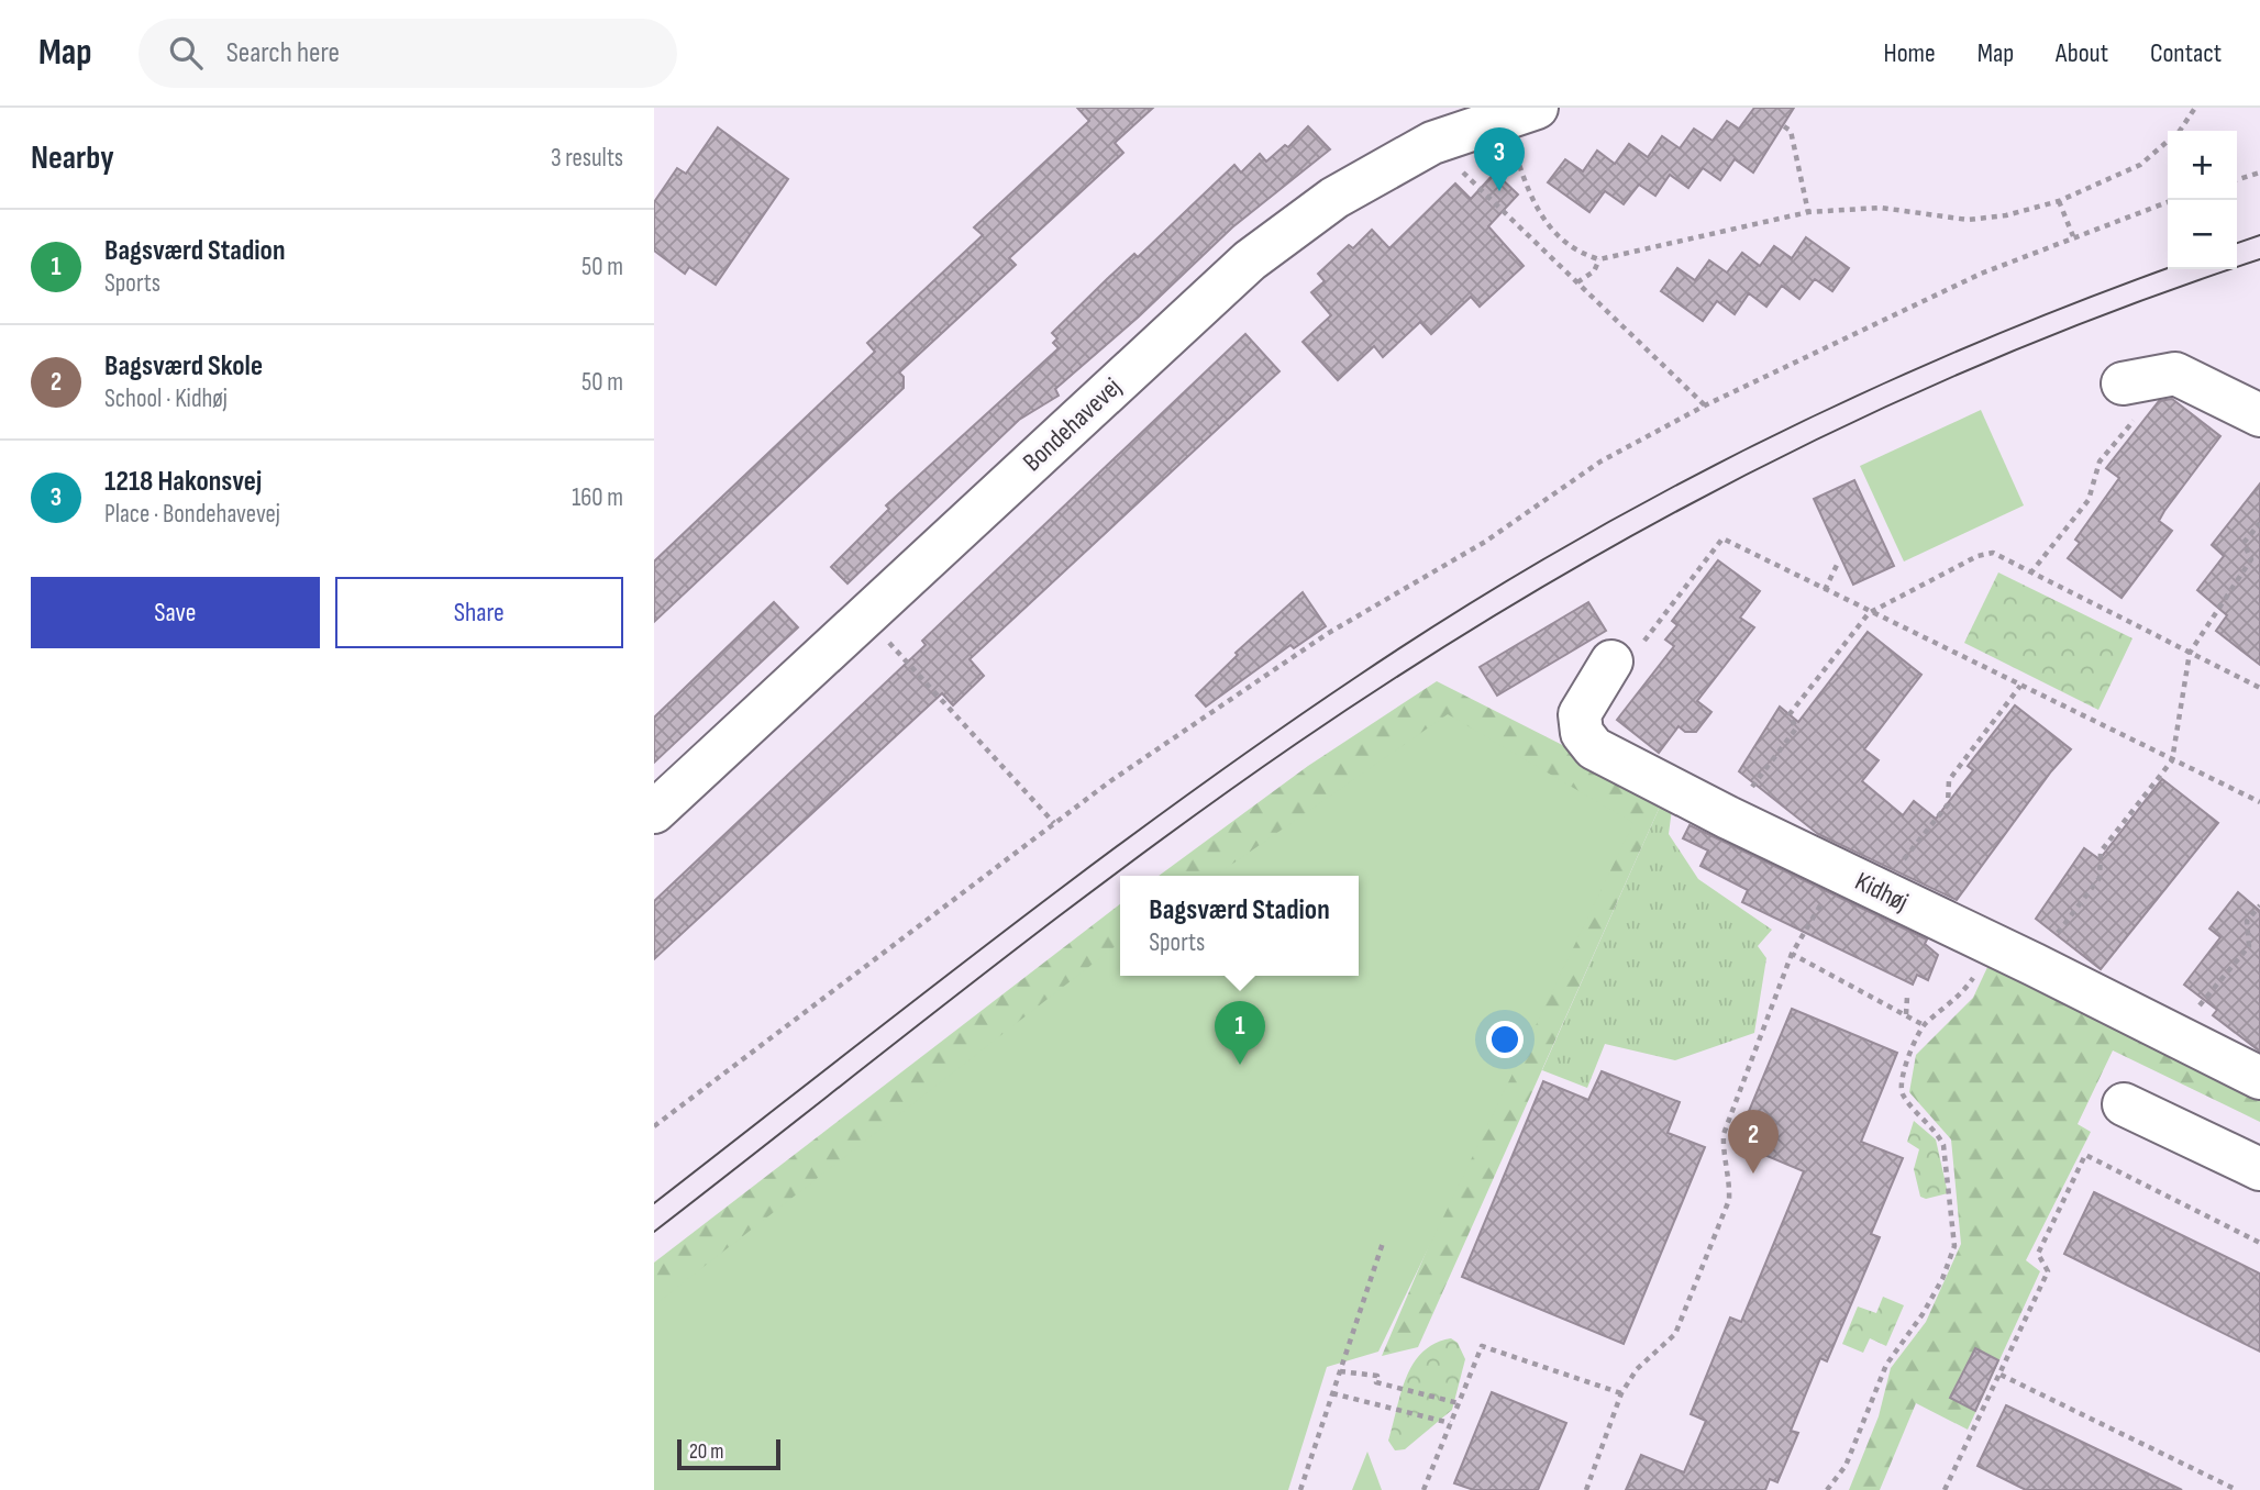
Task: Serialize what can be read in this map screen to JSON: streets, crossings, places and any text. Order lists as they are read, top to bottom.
{
  "streets": {
    "street": ["Bondehavevej", "Kidhøj"]
  },
  "scale_bar": "20 m",
  "page": {
    "header": "Map",
    "search": "Search here",
    "nav": [
      "Home",
      "Map",
      "About",
      "Contact"
    ],
    "heading": ["Nearby", "3 results"],
    "pins": ["3", "1", "2"],
    "map_buttons": ["+", "−"],
    "list": [
      {
        "mark": "1",
        "name": "Bagsværd Stadion",
        "note": "Sports",
        "value": "50 m"
      },
      {
        "mark": "2",
        "name": "Bagsværd Skole",
        "note": "School · Kidhøj",
        "value": "50 m"
      },
      {
        "mark": "3",
        "name": "1218 Hakonsvej",
        "note": "Place · Bondehavevej",
        "value": "160 m"
      }
    ],
    "buttons": ["Save", "Share"],
    "popup": ["Bagsværd Stadion", "Sports"],
    "scale": "20 m"
  }
}
